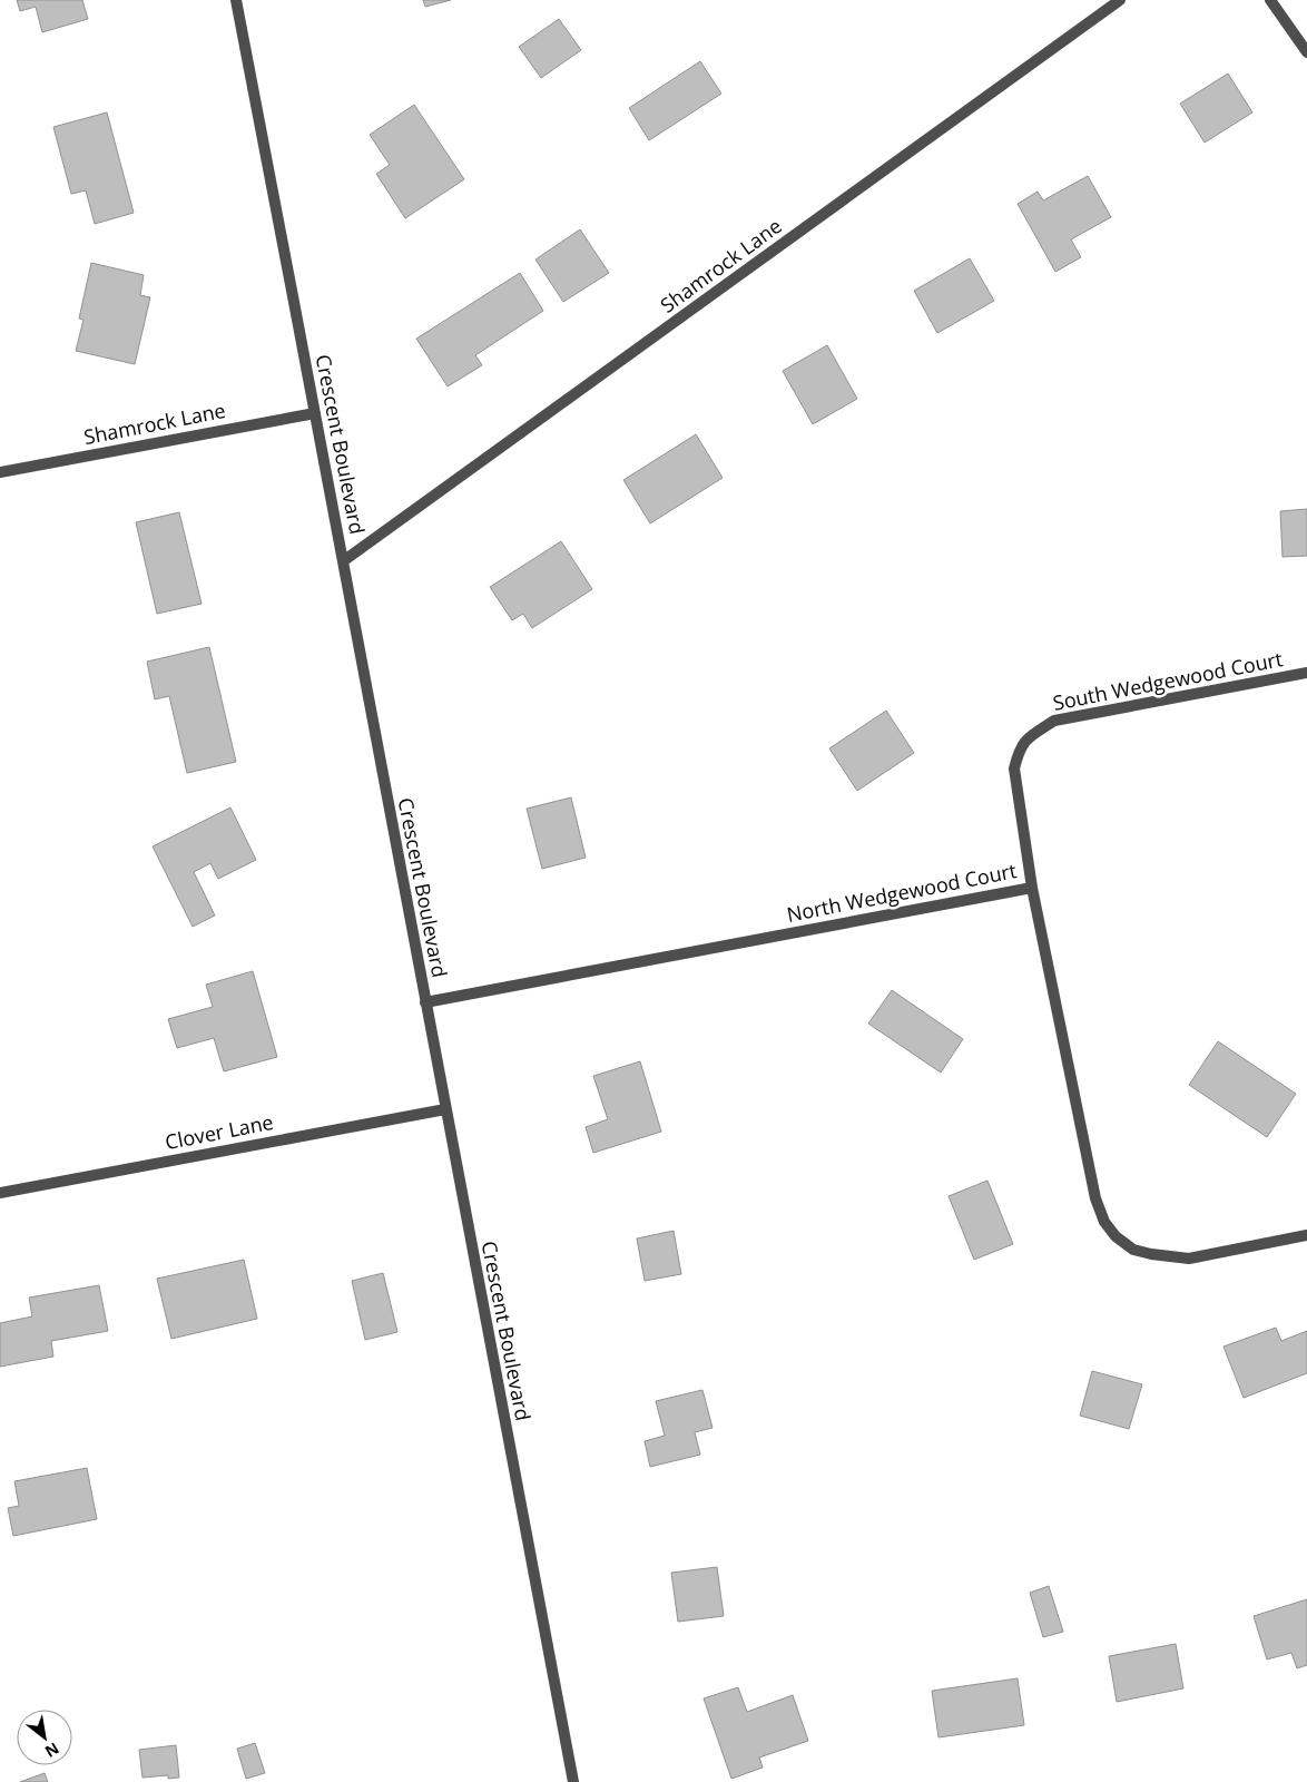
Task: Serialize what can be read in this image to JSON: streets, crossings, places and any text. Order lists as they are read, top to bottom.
{
  "streets": {
    "street": [
      "Shamrock Lane",
      "Crescent Boulevard",
      "South Wedgewood Court",
      "North Wedgewood Court",
      "Clover Lane"
    ]
  },
  "crossings": [
    ["Shamrock Lane", "Crescent Boulevard"],
    ["Crescent Boulevard", "North Wedgewood Court"],
    ["Crescent Boulevard", "Clover Lane"],
    ["South Wedgewood Court", "North Wedgewood Court"]
  ],
  "north": "bottom right"
}
